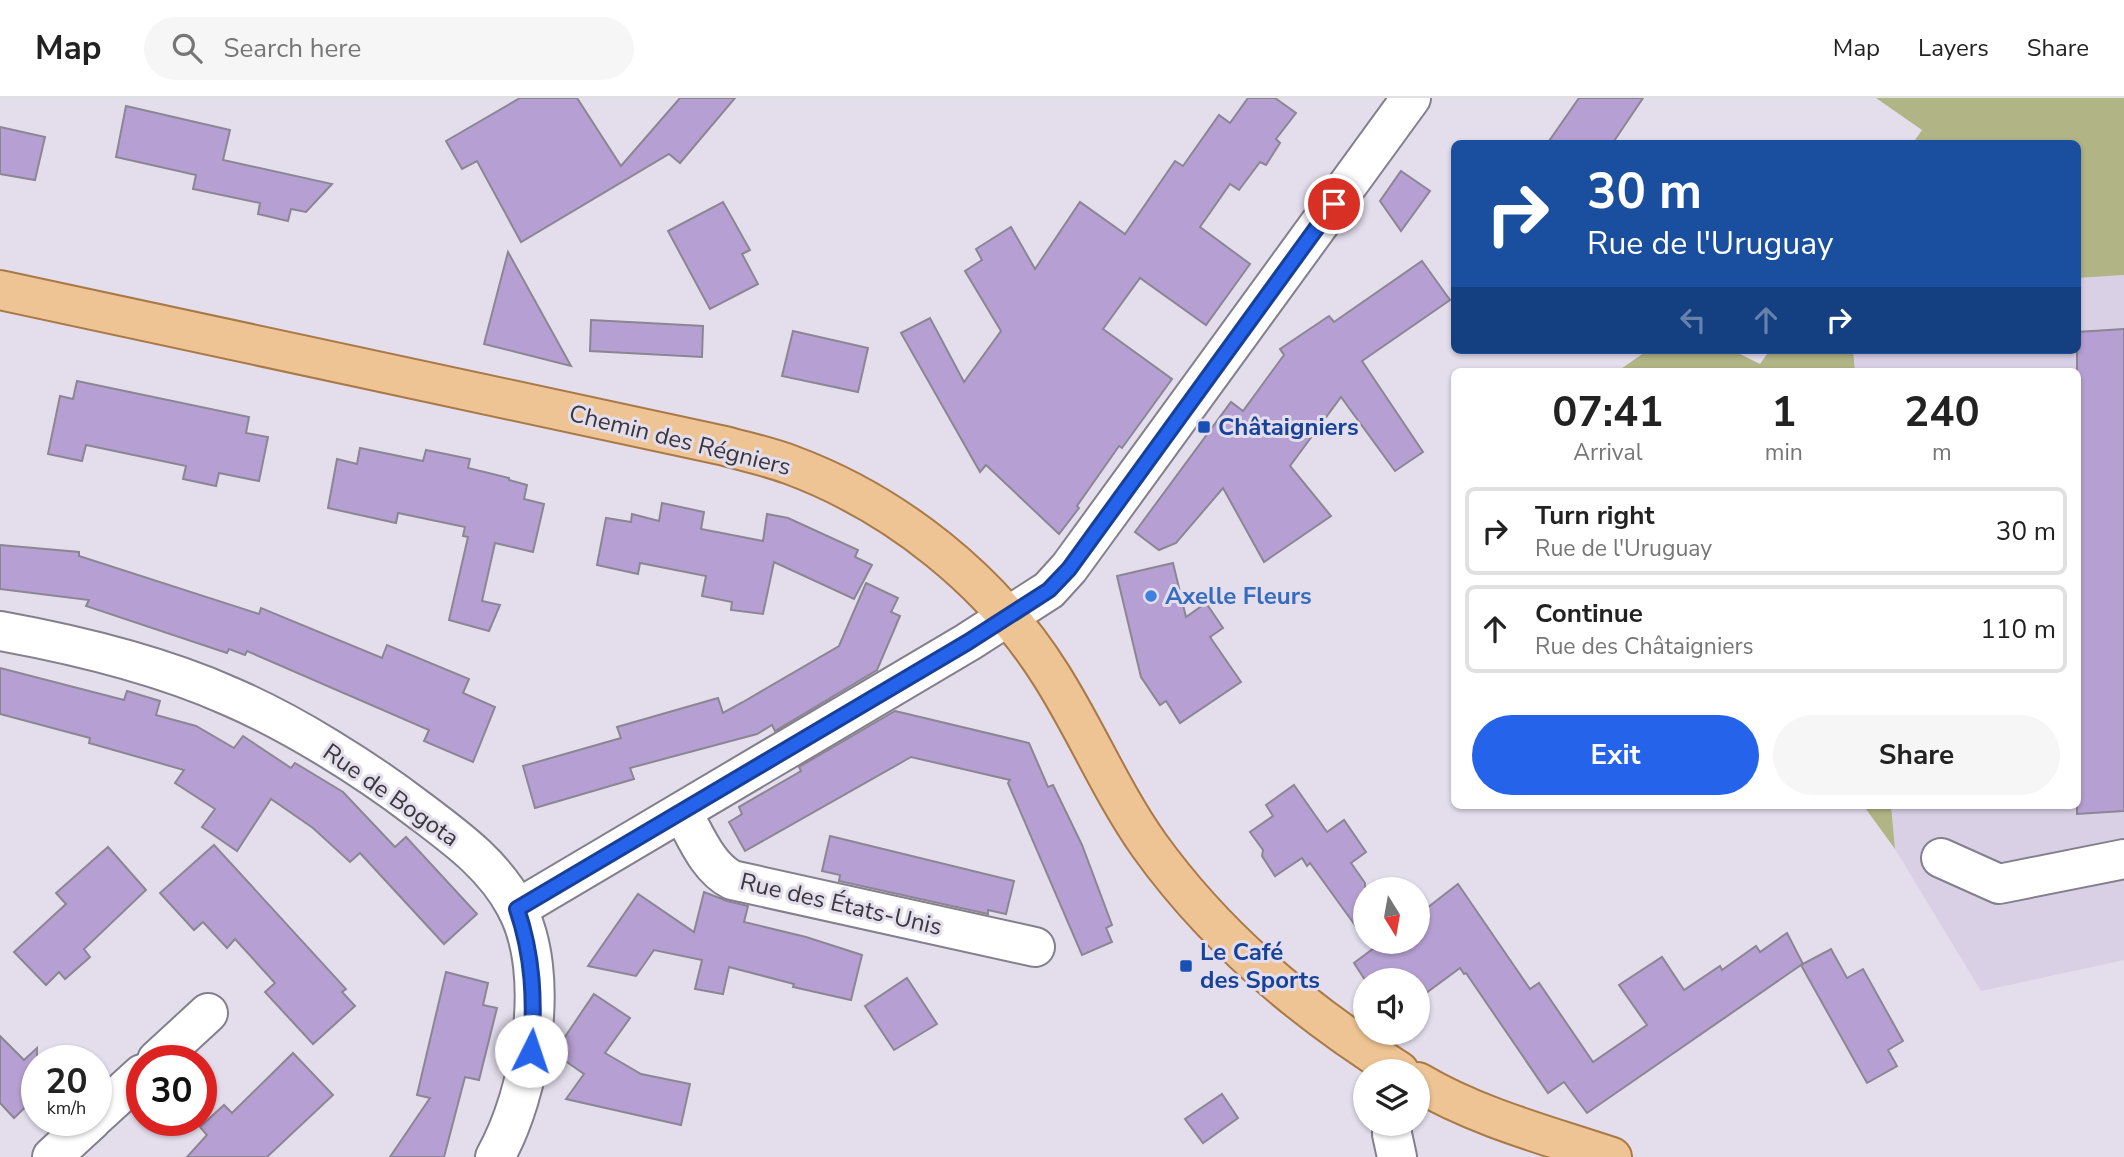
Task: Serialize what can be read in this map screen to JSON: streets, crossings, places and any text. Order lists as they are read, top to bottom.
{
  "streets": {
    "main road": ["Chemin des Régniers"],
    "street": ["Rue de Bogota", "Rue des États-Unis"]
  },
  "places": {
    "transit": ["Châtaigniers", "Le Café des Sports"],
    "other": ["Axelle Fleurs"]
  },
  "north": "bottom",
  "page": {
    "header": "Map",
    "search": "Search here",
    "nav": ["Map", "Layers", "Share"],
    "turn": ["30 m", "Rue de l'Uruguay"],
    "eta": [
      "07:41",
      "Arrival",
      "1",
      "min",
      "240",
      "m"
    ],
    "list": [
      {
        "name": "Turn right",
        "note": "Rue de l'Uruguay",
        "value": "30 m"
      },
      {
        "name": "Continue",
        "note": "Rue des Châtaigniers",
        "value": "110 m"
      }
    ],
    "buttons": ["Exit", "Share"],
    "speed": "20 km/h",
    "limit": "30"
  }
}
